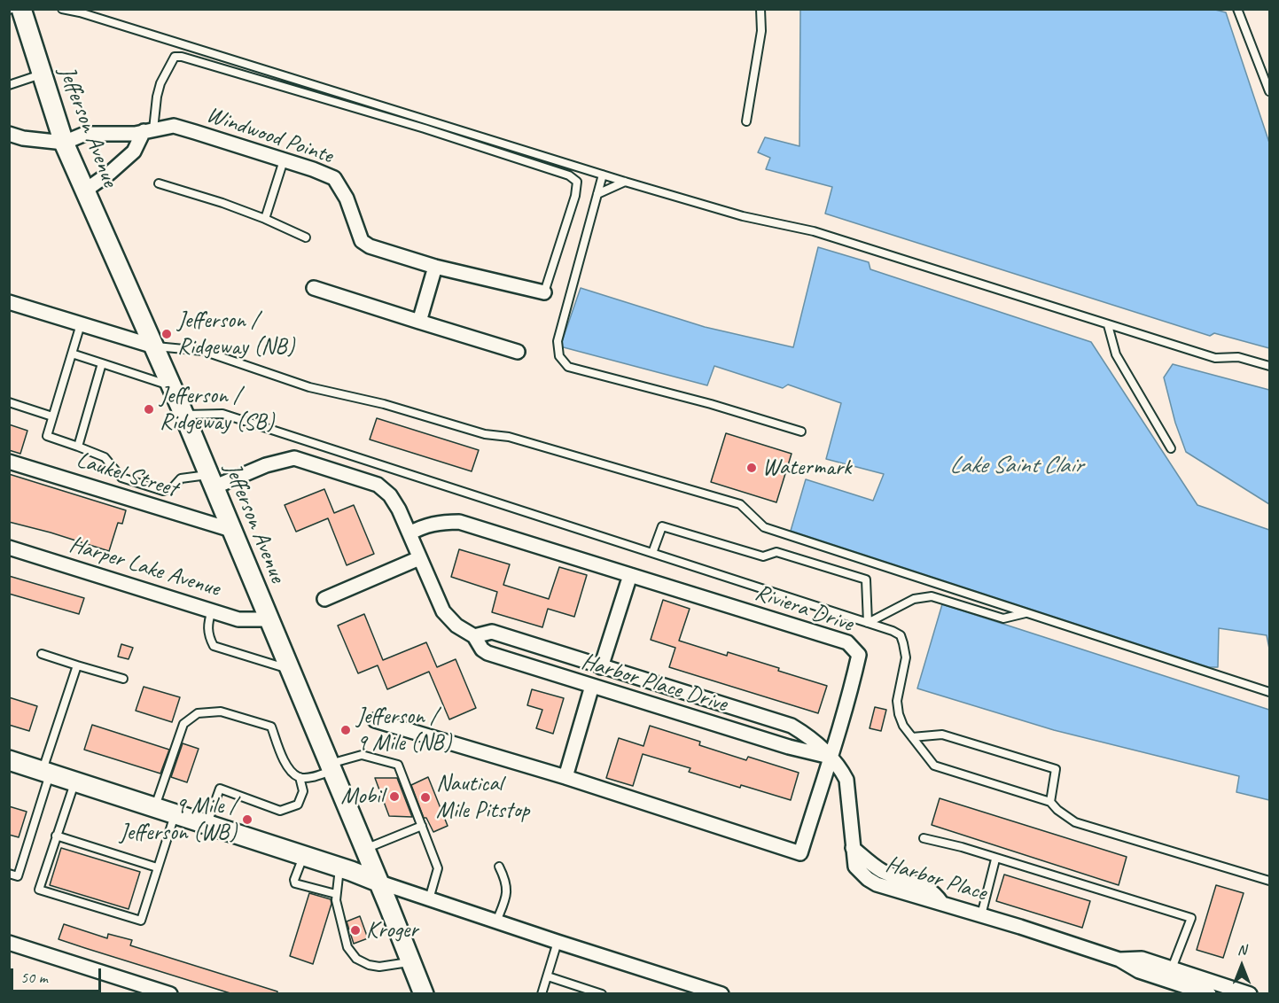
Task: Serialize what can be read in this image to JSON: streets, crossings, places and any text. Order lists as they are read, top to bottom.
{
  "streets": {
    "main road": ["Jefferson Avenue"],
    "street": [
      "Windwood Pointe",
      "Laukel Street",
      "Harper Lake Avenue",
      "Riviera Drive",
      "Harbor Place Drive",
      "Harbor Place"
    ]
  },
  "crossings": [
    ["Jefferson Avenue", "Windwood Pointe"],
    ["Jefferson Avenue", "Laukel Street"],
    ["Jefferson Avenue", "Harper Lake Avenue"],
    ["Riviera Drive", "Harbor Place Drive"],
    ["Riviera Drive", "Harbor Place"],
    ["Harbor Place Drive", "Harbor Place"]
  ],
  "water": ["Lake Saint Clair"],
  "places": [
    "Jefferson / Ridgeway (NB)",
    "Jefferson / Ridgeway (SB)",
    "Watermark",
    "Jefferson / 9 Mile (NB)",
    "Mobil",
    "Nautical Mile Pitstop",
    "9 Mile / Jefferson (WB)",
    "Kroger"
  ],
  "scale_bar": "50 m",
  "north": "top"
}
